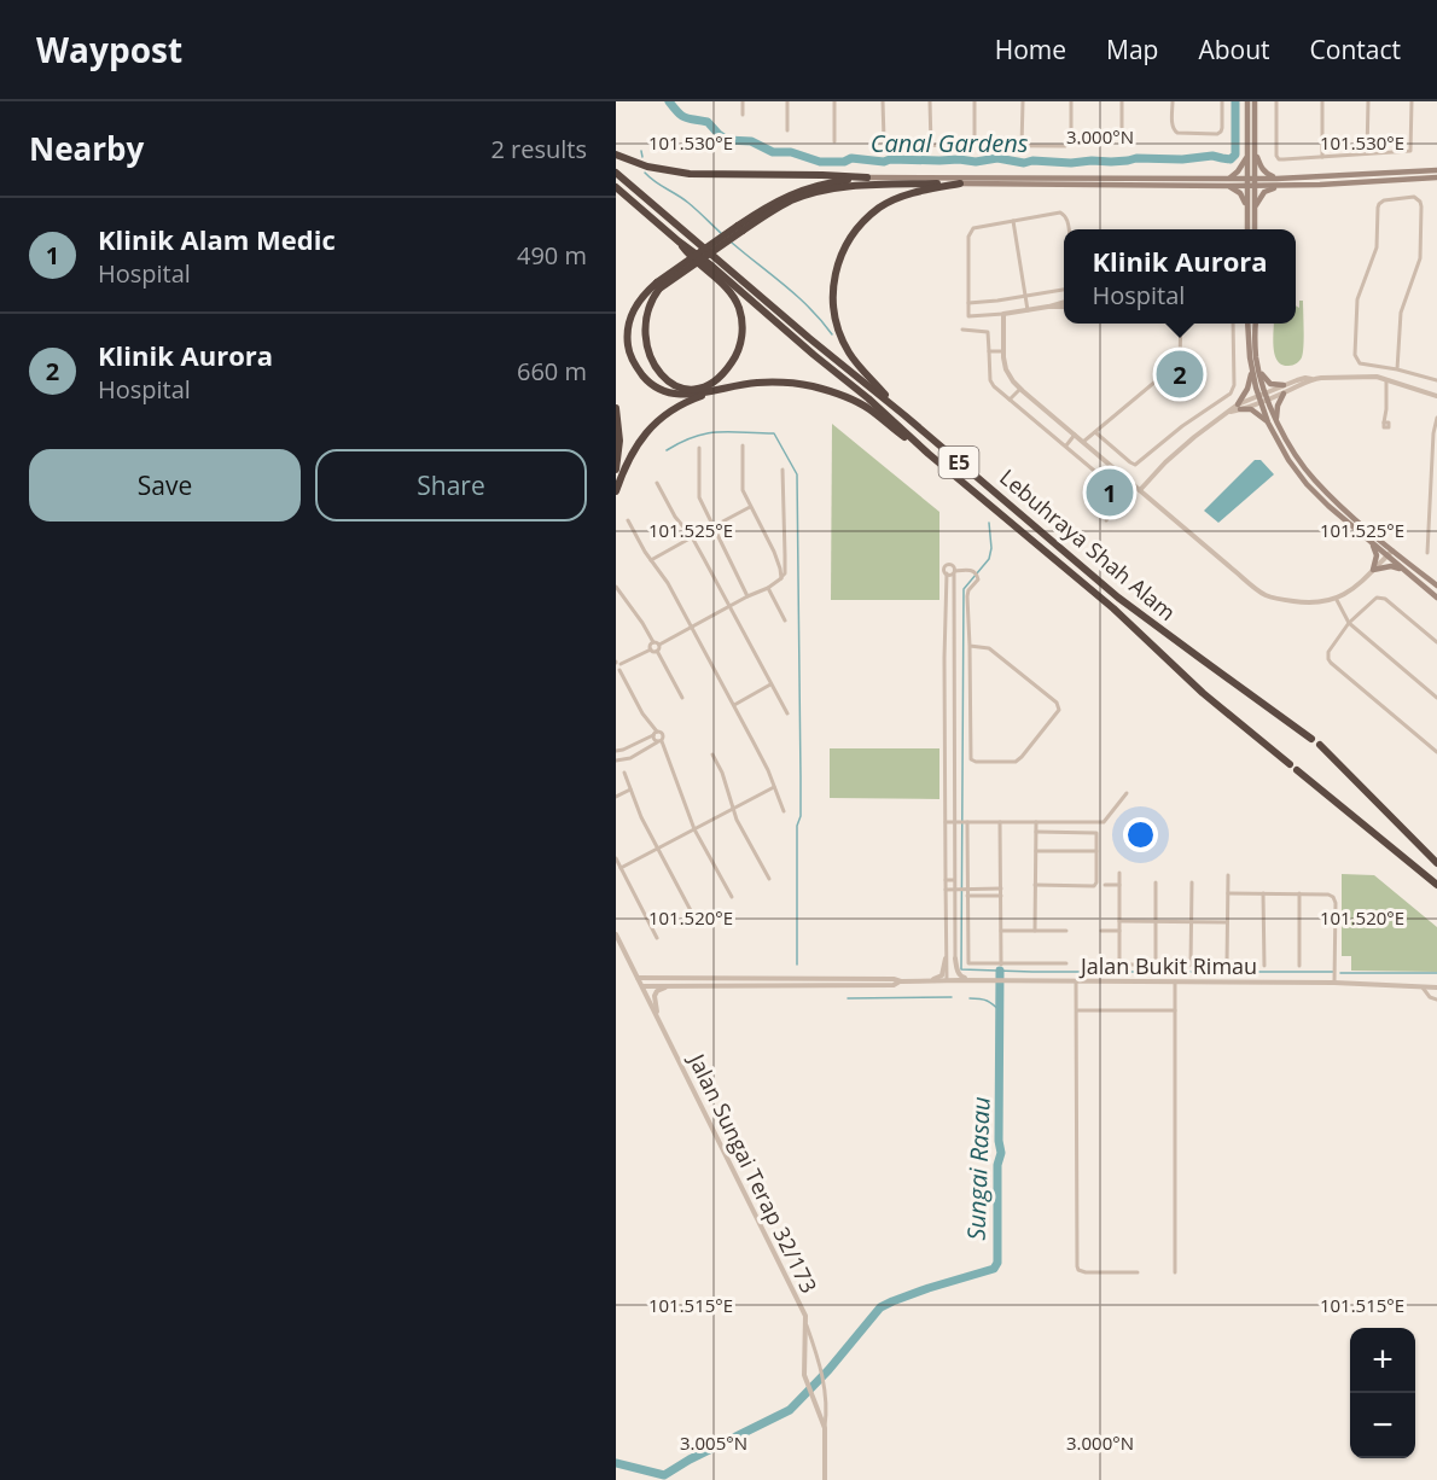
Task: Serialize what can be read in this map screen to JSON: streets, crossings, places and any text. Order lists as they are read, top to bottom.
{
  "streets": {
    "highway": ["E5", "Lebuhraya Shah Alam"],
    "street": ["Jalan Bukit Rimau", "Jalan Sungai Terap 32/173"]
  },
  "crossings": [
    ["Jalan Bukit Rimau", "Jalan Sungai Terap 32/173"]
  ],
  "water": ["Canal Gardens", "Sungai Rasau"],
  "page": {
    "header": "Waypost",
    "nav": [
      "Home",
      "Map",
      "About",
      "Contact"
    ],
    "heading": ["Nearby", "2 results"],
    "list": [
      {
        "mark": "1",
        "name": "Klinik Alam Medic",
        "note": "Hospital",
        "value": "490 m"
      },
      {
        "mark": "2",
        "name": "Klinik Aurora",
        "note": "Hospital",
        "value": "660 m"
      }
    ],
    "popup": ["Klinik Aurora", "Hospital"],
    "pins": ["2", "1"],
    "buttons": ["Save", "Share"],
    "map_buttons": ["+", "−"]
  },
  "coordinates": [
    "3.000°N",
    "101.530°E",
    "101.525°E",
    "101.520°E",
    "101.515°E",
    "3.005°N"
  ]
}
